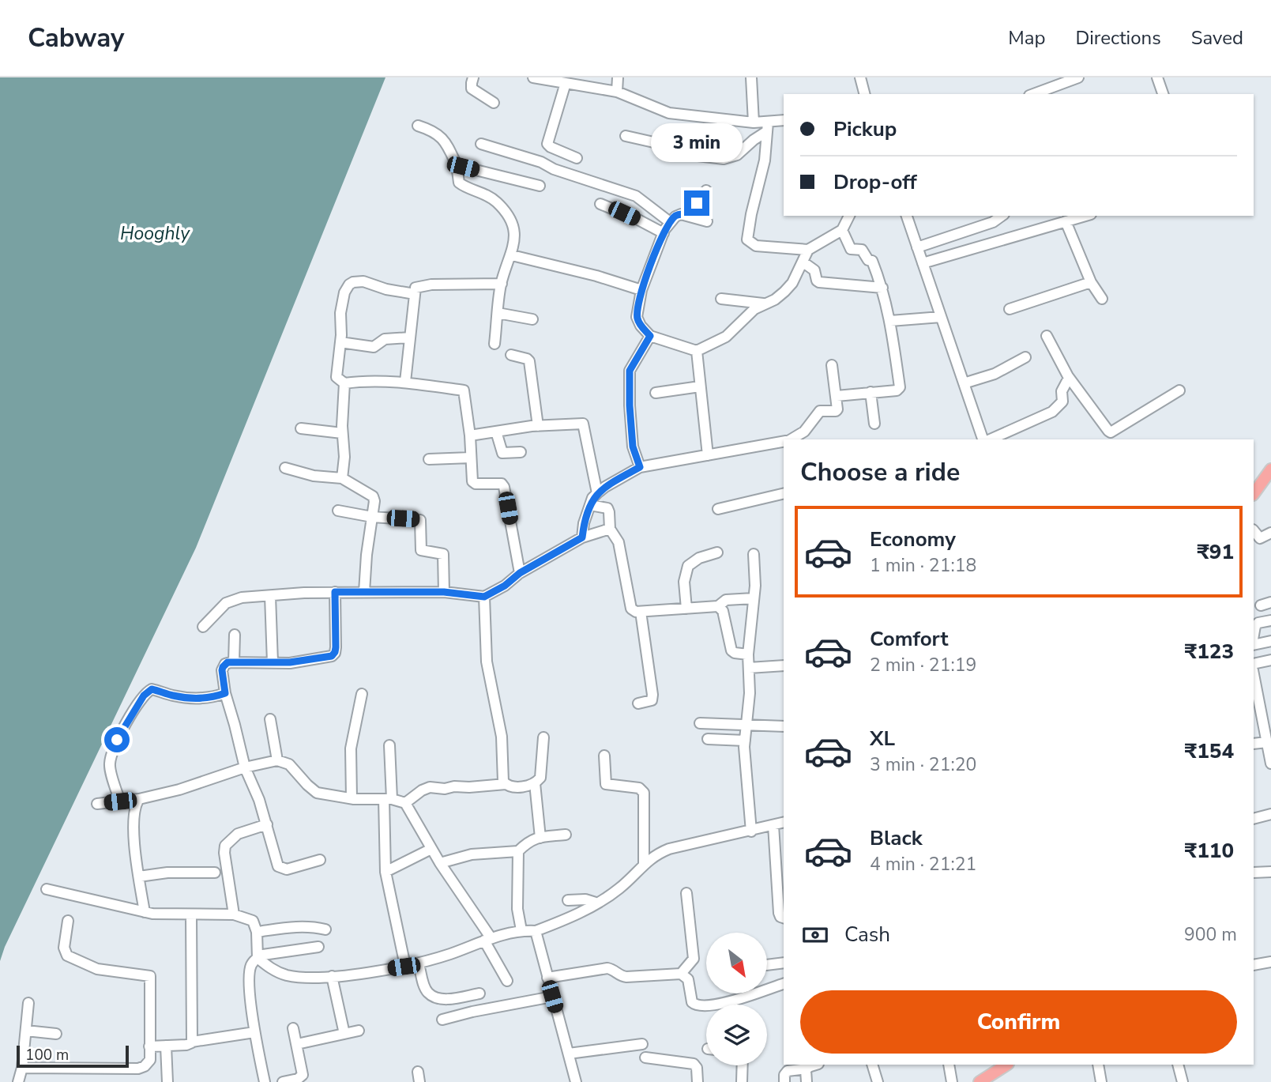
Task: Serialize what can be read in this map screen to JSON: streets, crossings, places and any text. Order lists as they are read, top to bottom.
{
  "water": ["Hooghly"],
  "scale_bar": "100 m",
  "north": "bottom right",
  "page": {
    "header": "Cabway",
    "nav": ["Map", "Directions", "Saved"],
    "banner": ["Pickup", "Drop-off"],
    "bubble": "3 min",
    "heading": "Choose a ride",
    "list": [
      {
        "name": "Economy",
        "note": "1 min · 21:18",
        "value": "₹91"
      },
      {
        "name": "Comfort",
        "note": "2 min · 21:19",
        "value": "₹123"
      },
      {
        "name": "XL",
        "note": "3 min · 21:20",
        "value": "₹154"
      },
      {
        "name": "Black",
        "note": "4 min · 21:21",
        "value": "₹110"
      }
    ],
    "pay": ["Cash", "900 m"],
    "buttons": "Confirm",
    "scale": "100 m"
  }
}
